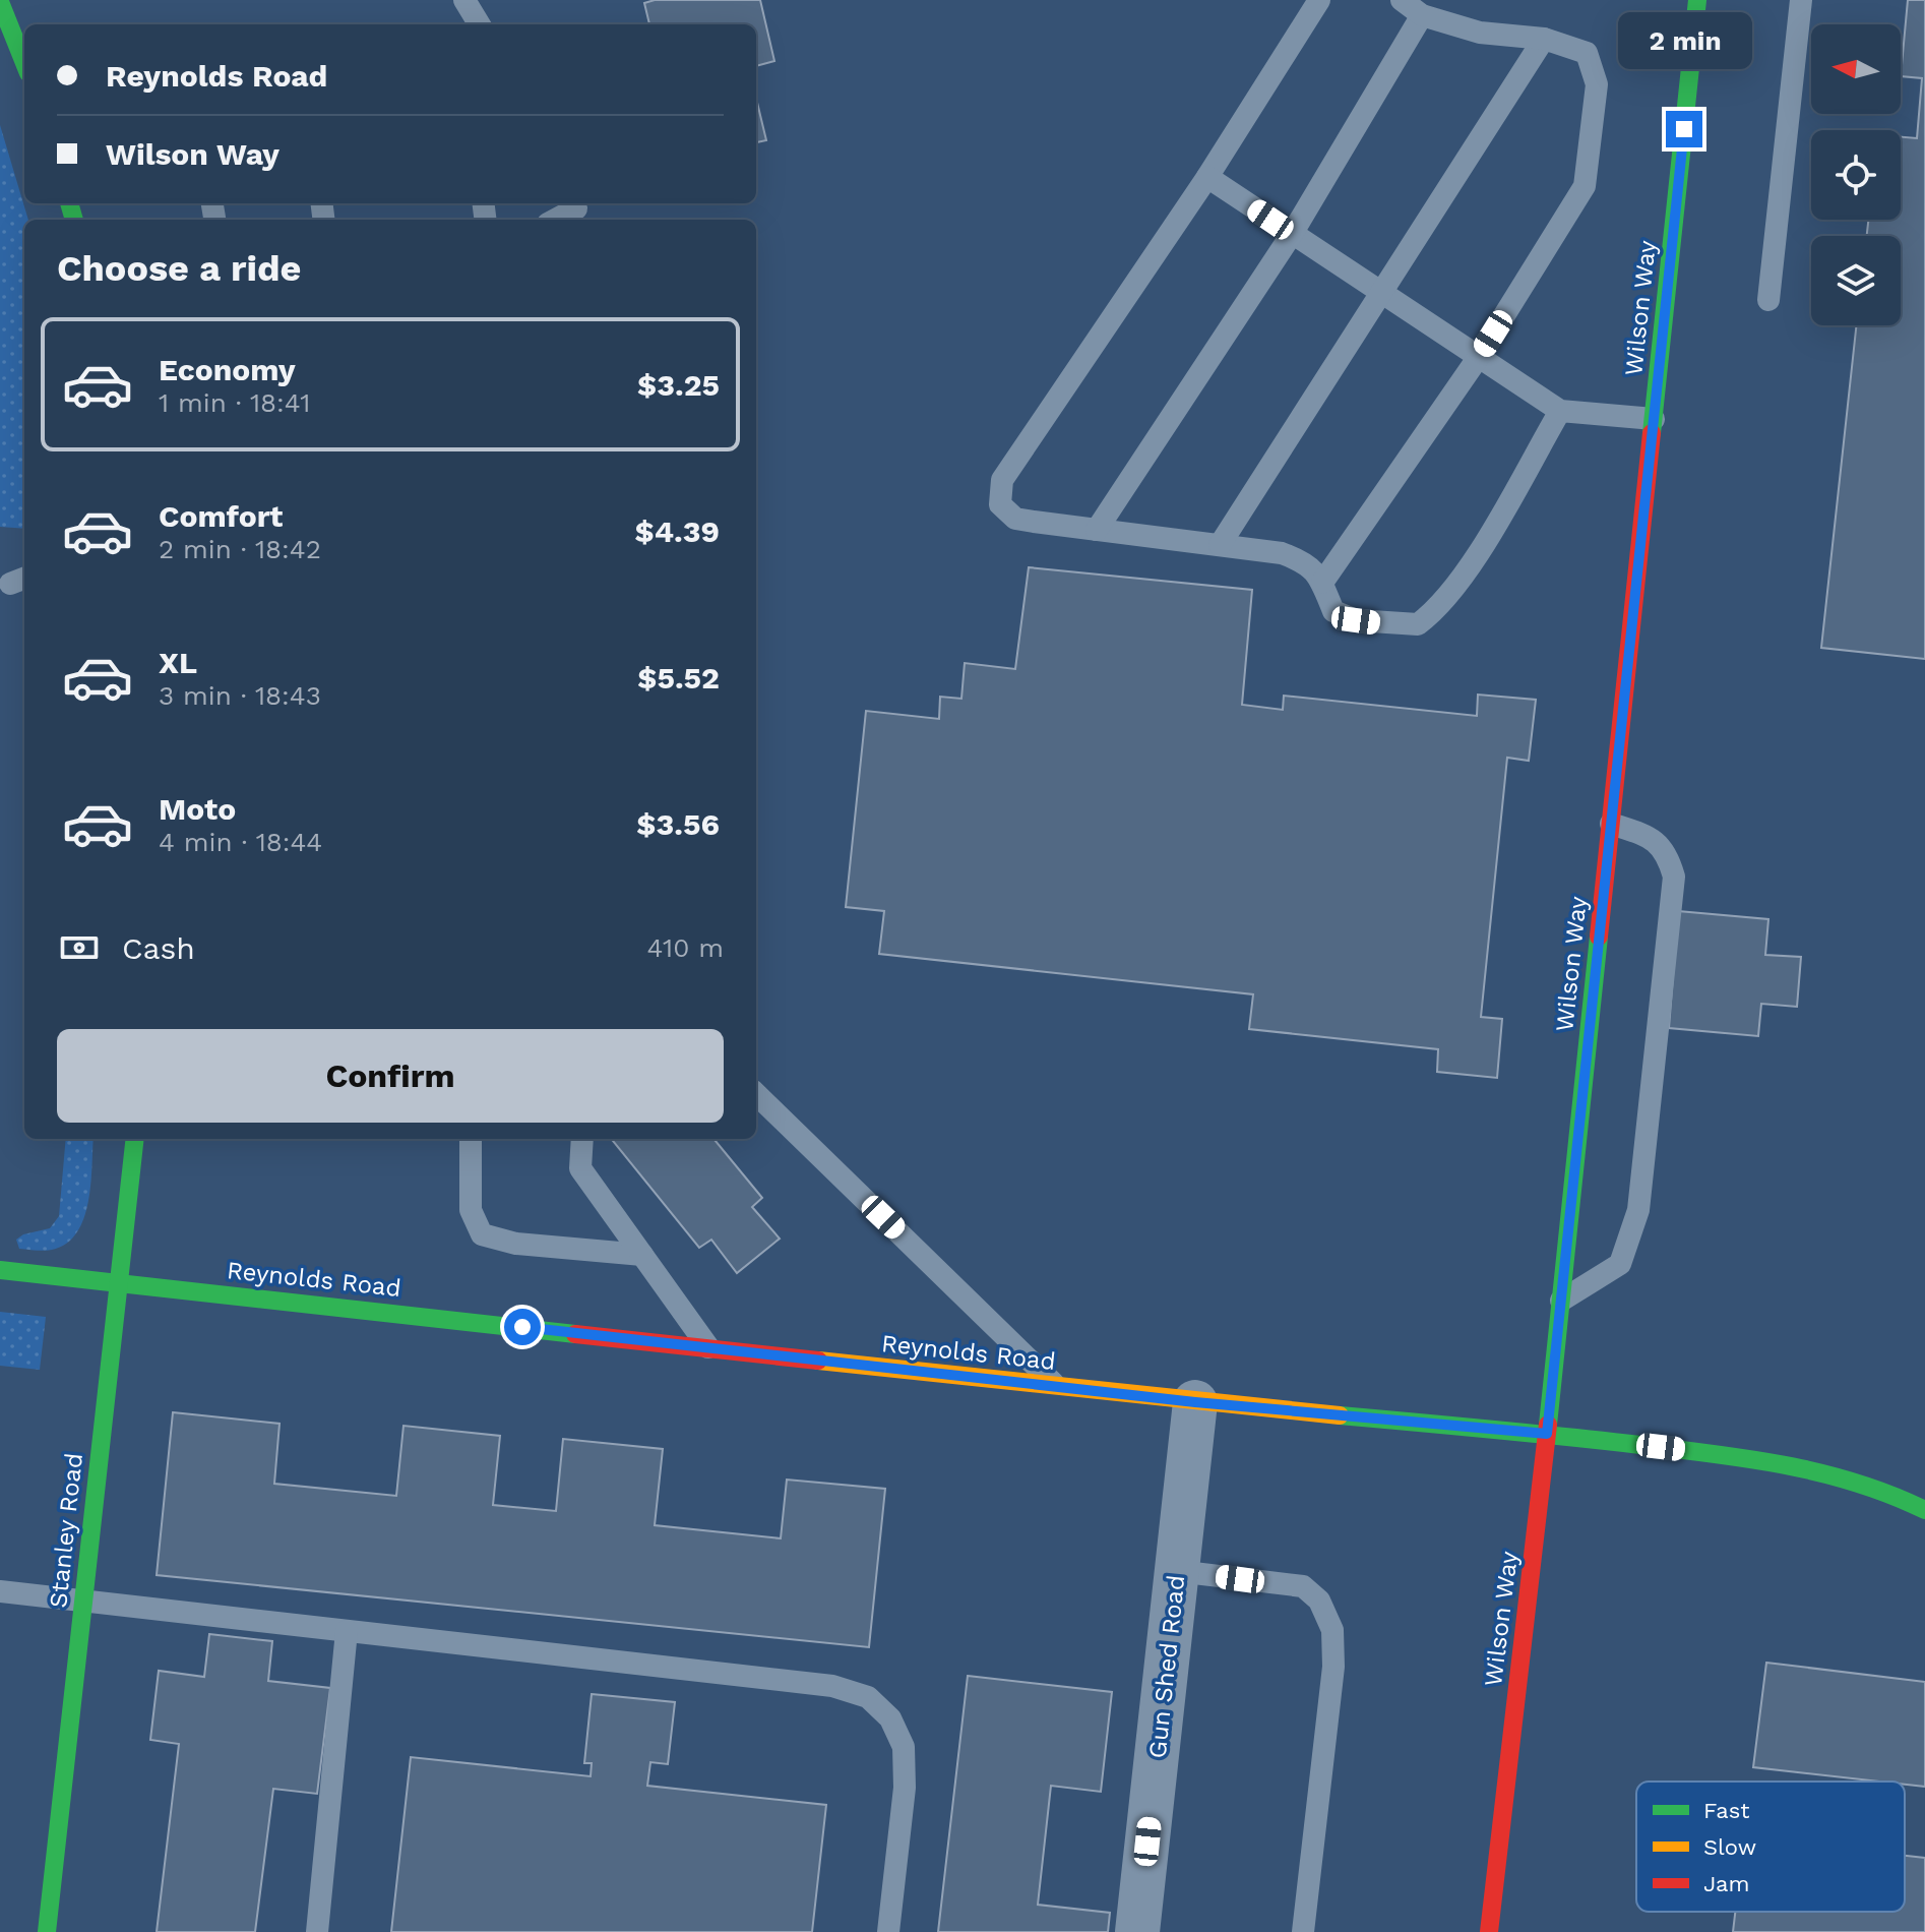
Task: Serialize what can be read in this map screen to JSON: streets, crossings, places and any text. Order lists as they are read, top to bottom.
{
  "streets": {
    "street": [
      "Wilson Way",
      "Reynolds Road",
      "Stanley Road",
      "Gun Shed Road"
    ]
  },
  "crossings": [
    ["Wilson Way", "Reynolds Road"],
    ["Reynolds Road", "Stanley Road"],
    ["Reynolds Road", "Gun Shed Road"]
  ],
  "legend": ["Fast", "Slow", "Jam"],
  "north": "left",
  "page": {
    "bubble": "2 min",
    "banner": ["Reynolds Road", "Wilson Way"],
    "heading": "Choose a ride",
    "list": [
      {
        "name": "Economy",
        "note": "1 min · 18:41",
        "value": "$3.25"
      },
      {
        "name": "Comfort",
        "note": "2 min · 18:42",
        "value": "$4.39"
      },
      {
        "name": "XL",
        "note": "3 min · 18:43",
        "value": "$5.52"
      },
      {
        "name": "Moto",
        "note": "4 min · 18:44",
        "value": "$3.56"
      }
    ],
    "pay": ["Cash", "410 m"],
    "buttons": "Confirm"
  }
}
